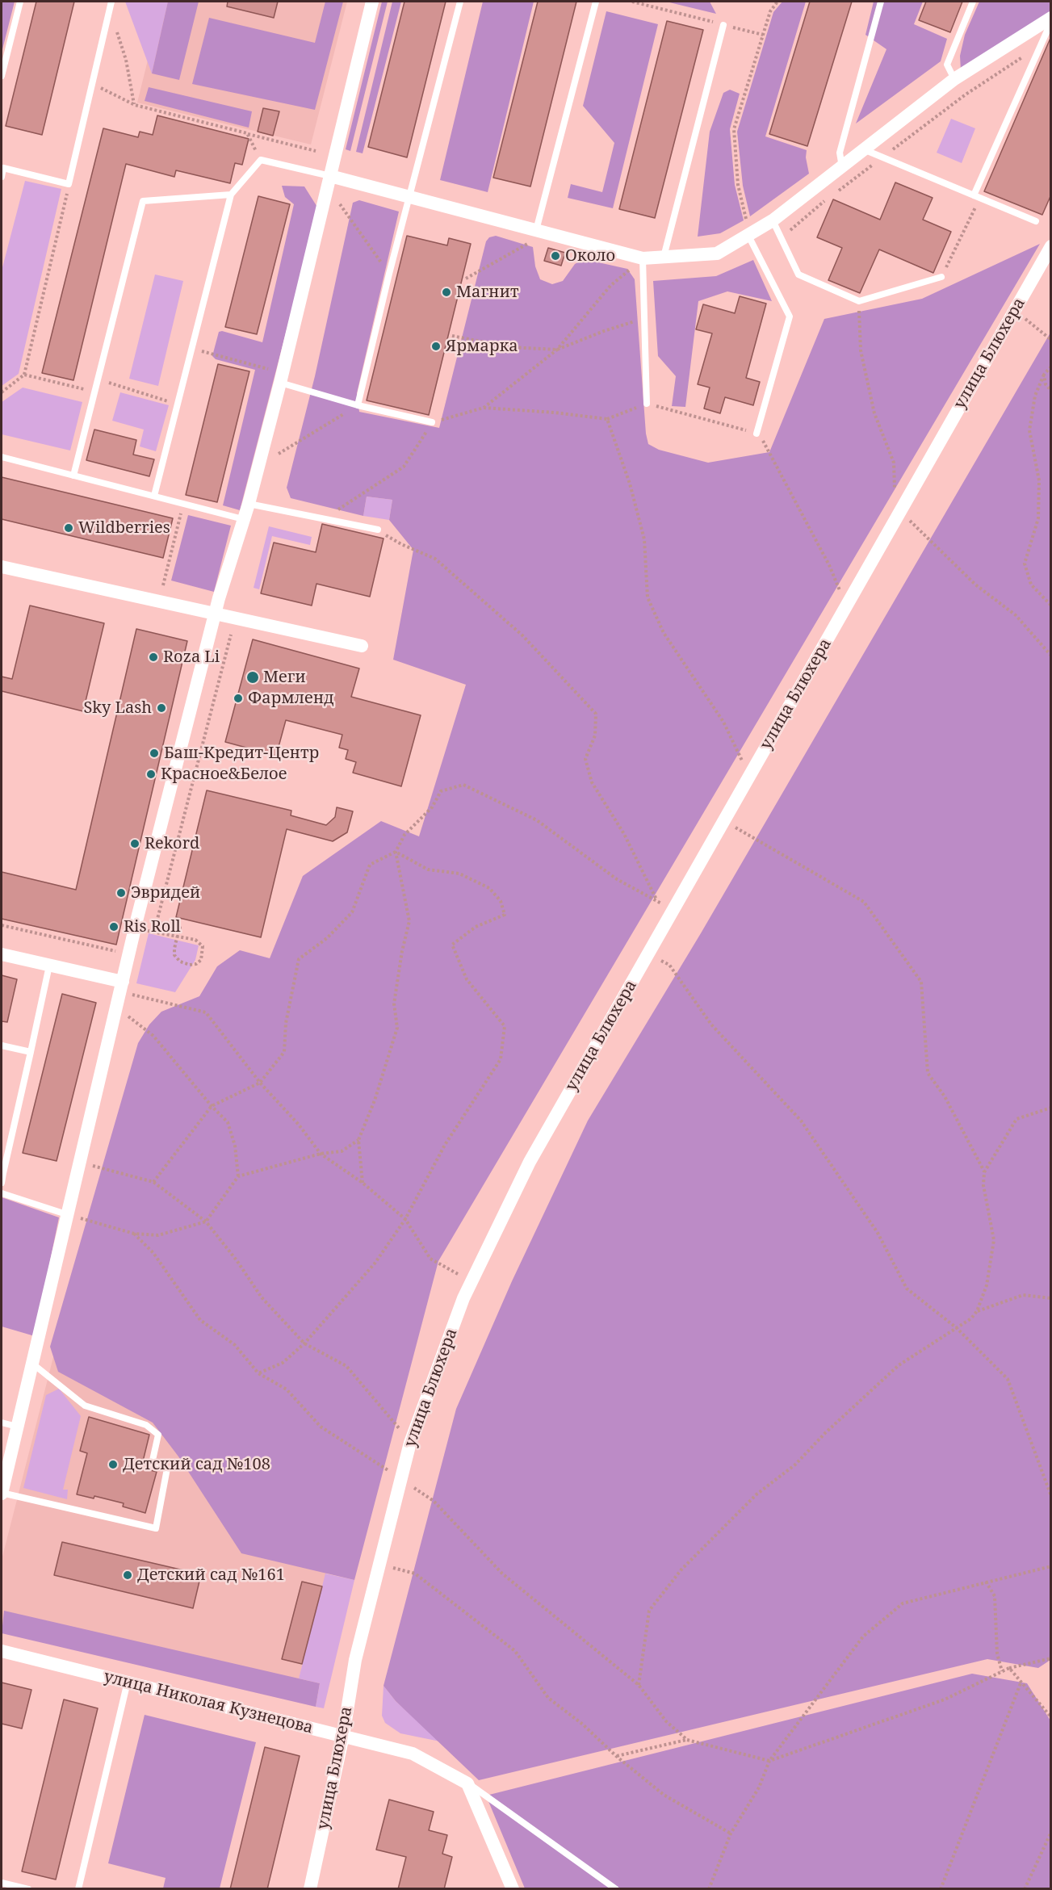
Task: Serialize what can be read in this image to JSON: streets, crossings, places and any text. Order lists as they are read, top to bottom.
{
  "streets": {
    "street": ["улица Блюхера", "улица Николая Кузнецова"]
  },
  "crossings": [
    ["улица Блюхера", "улица Николая Кузнецова"]
  ],
  "places": [
    "Около",
    "Магнит",
    "Ярмарка",
    "Wildberries",
    "Roza Li",
    "Меги",
    "Фармленд",
    "Sky Lash",
    "Баш-Кредит-Центр",
    "Красное&Белое",
    "Rekord",
    "Эвридей",
    "Ris Roll",
    "Детский сад №108",
    "Детский сад №161"
  ]
}
